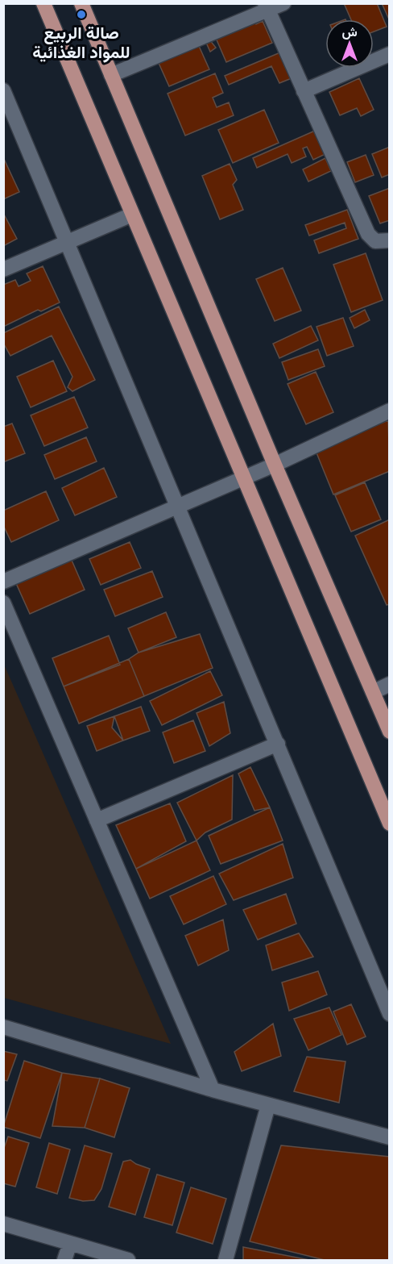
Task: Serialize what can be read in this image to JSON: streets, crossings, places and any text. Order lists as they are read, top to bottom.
{
  "places": ["صالة الربيع للمواد الغذائية"],
  "north": "top"
}
